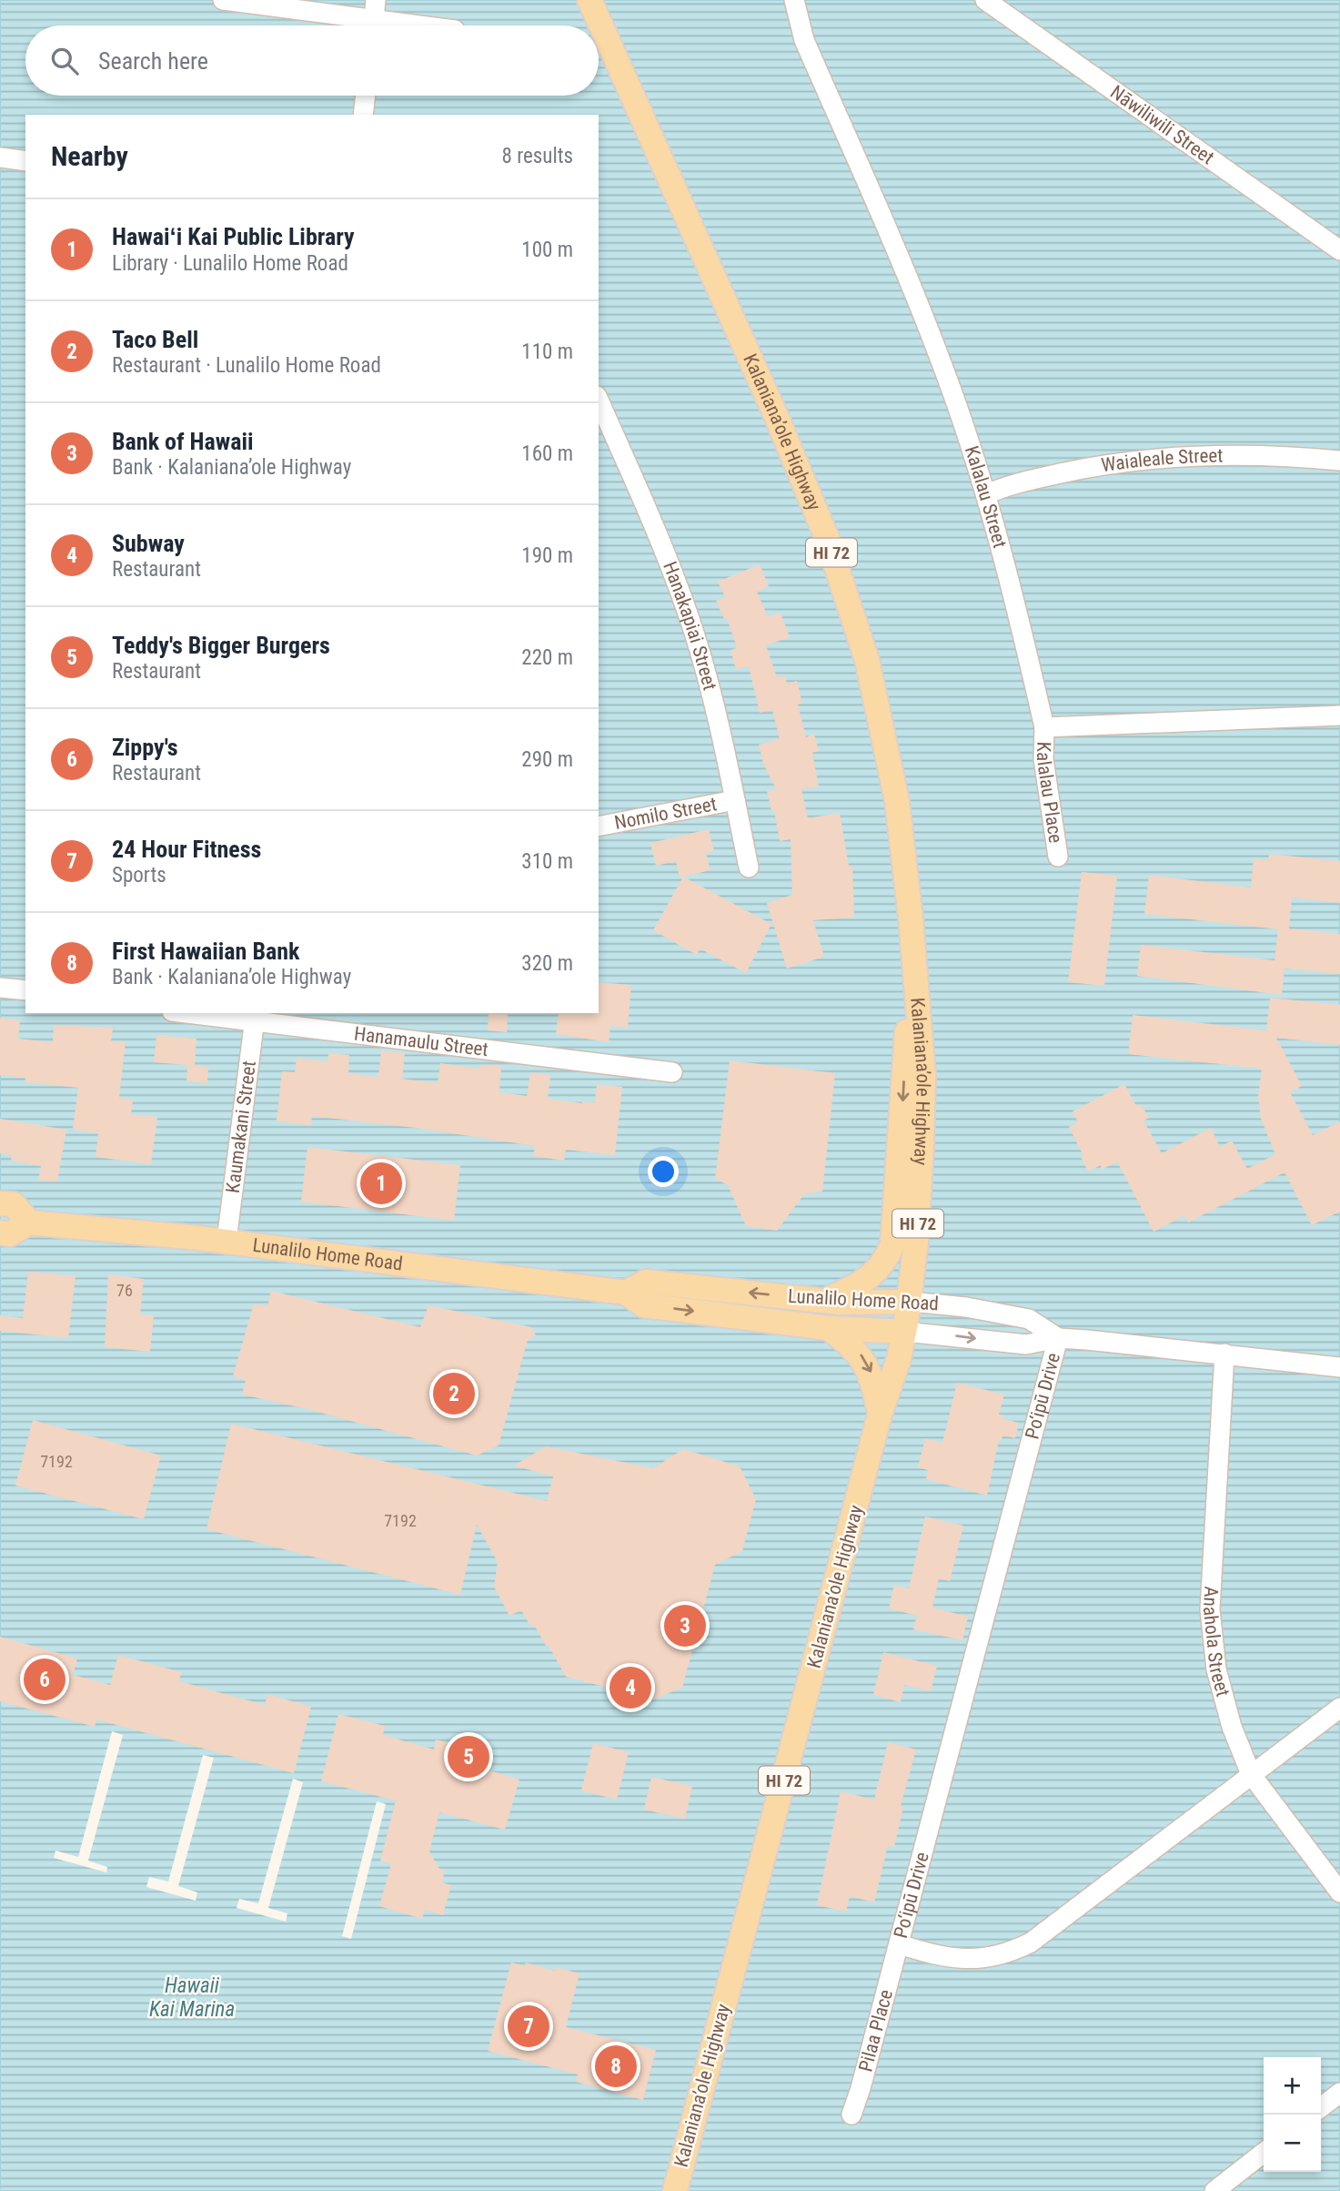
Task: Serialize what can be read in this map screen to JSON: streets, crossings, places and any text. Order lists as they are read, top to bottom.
{
  "streets": {
    "main road": ["Kalaniana’ole Highway", "HI 72", "Lunalilo Home Road"],
    "street": [
      "Nāwiliwili Street",
      "Waialeale Street",
      "Kalalau Street",
      "Hanakapiai Street",
      "Kalalau Place",
      "Nomilo Street",
      "Hanamaulu Street",
      "Kaumakani Street",
      "Po‘ipū Drive",
      "Anahola Street",
      "Pilaa Place"
    ]
  },
  "crossings": [
    ["Kalaniana’ole Highway", "Lunalilo Home Road"],
    ["Waialeale Street", "Kalalau Street"],
    ["Kalalau Street", "Kalalau Place"],
    ["Hanakapiai Street", "Nomilo Street"],
    ["Hanamaulu Street", "Kaumakani Street"],
    ["Kaumakani Street", "Lunalilo Home Road"],
    ["Lunalilo Home Road", "Po‘ipū Drive"],
    ["Lunalilo Home Road", "Anahola Street"],
    ["Po‘ipū Drive", "Anahola Street"],
    ["Po‘ipū Drive", "Pilaa Place"]
  ],
  "water": ["Hawaii Kai Marina"],
  "house_numbers": ["76", "7192", "7192"],
  "page": {
    "search": "Search here",
    "heading": ["Nearby", "8 results"],
    "list": [
      {
        "mark": "1",
        "name": "Hawaiʻi Kai Public Library",
        "note": "Library · Lunalilo Home Road",
        "value": "100 m"
      },
      {
        "mark": "2",
        "name": "Taco Bell",
        "note": "Restaurant · Lunalilo Home Road",
        "value": "110 m"
      },
      {
        "mark": "3",
        "name": "Bank of Hawaii",
        "note": "Bank · Kalaniana’ole Highway",
        "value": "160 m"
      },
      {
        "mark": "4",
        "name": "Subway",
        "note": "Restaurant",
        "value": "190 m"
      },
      {
        "mark": "5",
        "name": "Teddy's Bigger Burgers",
        "note": "Restaurant",
        "value": "220 m"
      },
      {
        "mark": "6",
        "name": "Zippy's",
        "note": "Restaurant",
        "value": "290 m"
      },
      {
        "mark": "7",
        "name": "24 Hour Fitness",
        "note": "Sports",
        "value": "310 m"
      },
      {
        "mark": "8",
        "name": "First Hawaiian Bank",
        "note": "Bank · Kalaniana’ole Highway",
        "value": "320 m"
      }
    ],
    "pins": [
      "1",
      "2",
      "3",
      "6",
      "4",
      "5",
      "7",
      "8"
    ],
    "map_buttons": ["+", "−"]
  }
}
